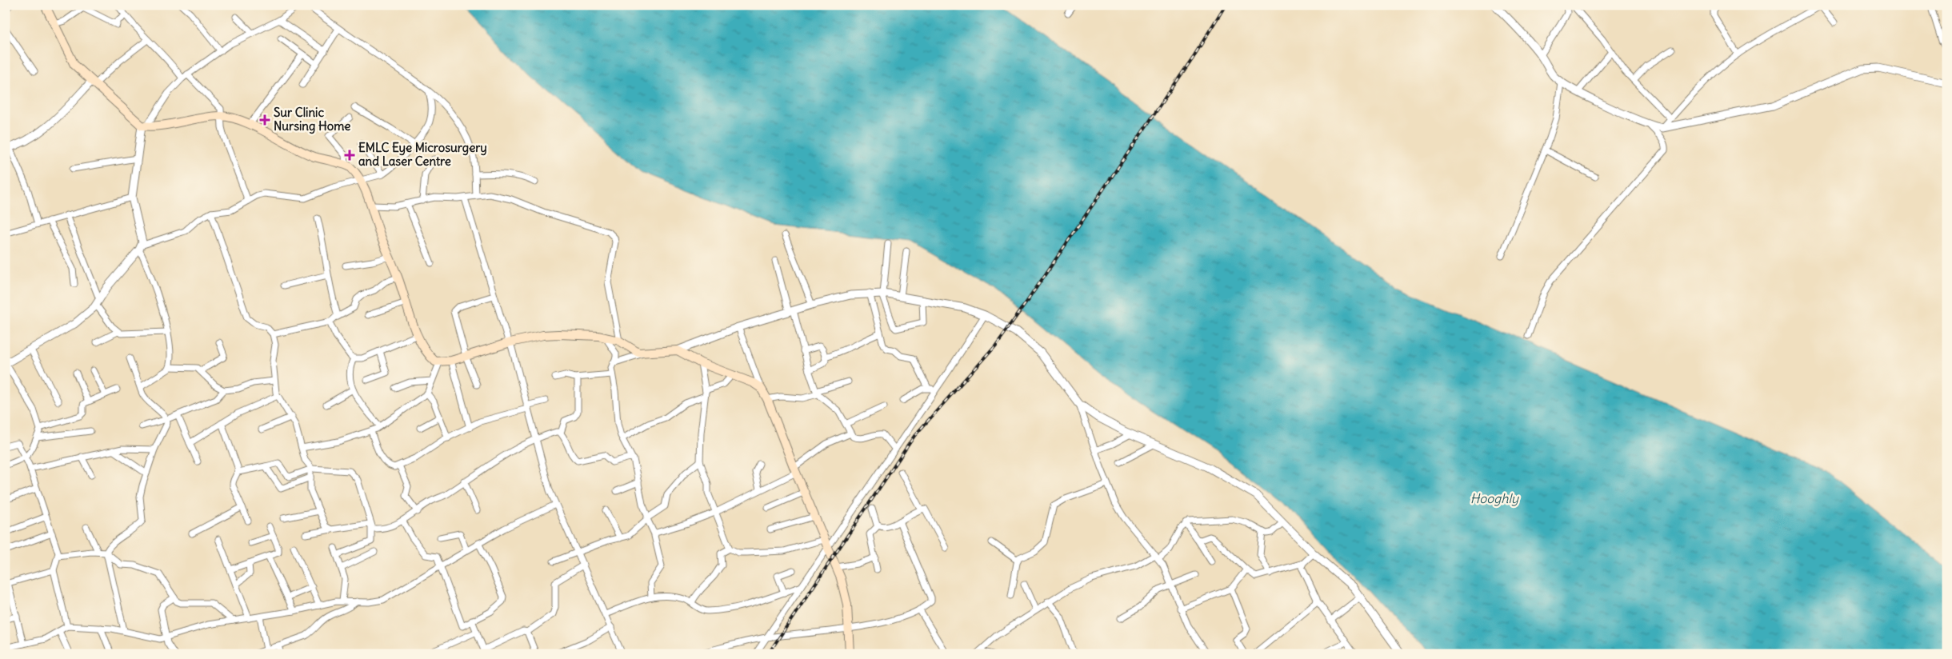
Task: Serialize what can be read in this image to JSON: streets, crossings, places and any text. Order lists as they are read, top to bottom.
{
  "water": ["Hooghly"],
  "places": {
    "health": ["Sur Clinic Nursing Home", "EMLC Eye Microsurgery and Laser Centre"]
  }
}
